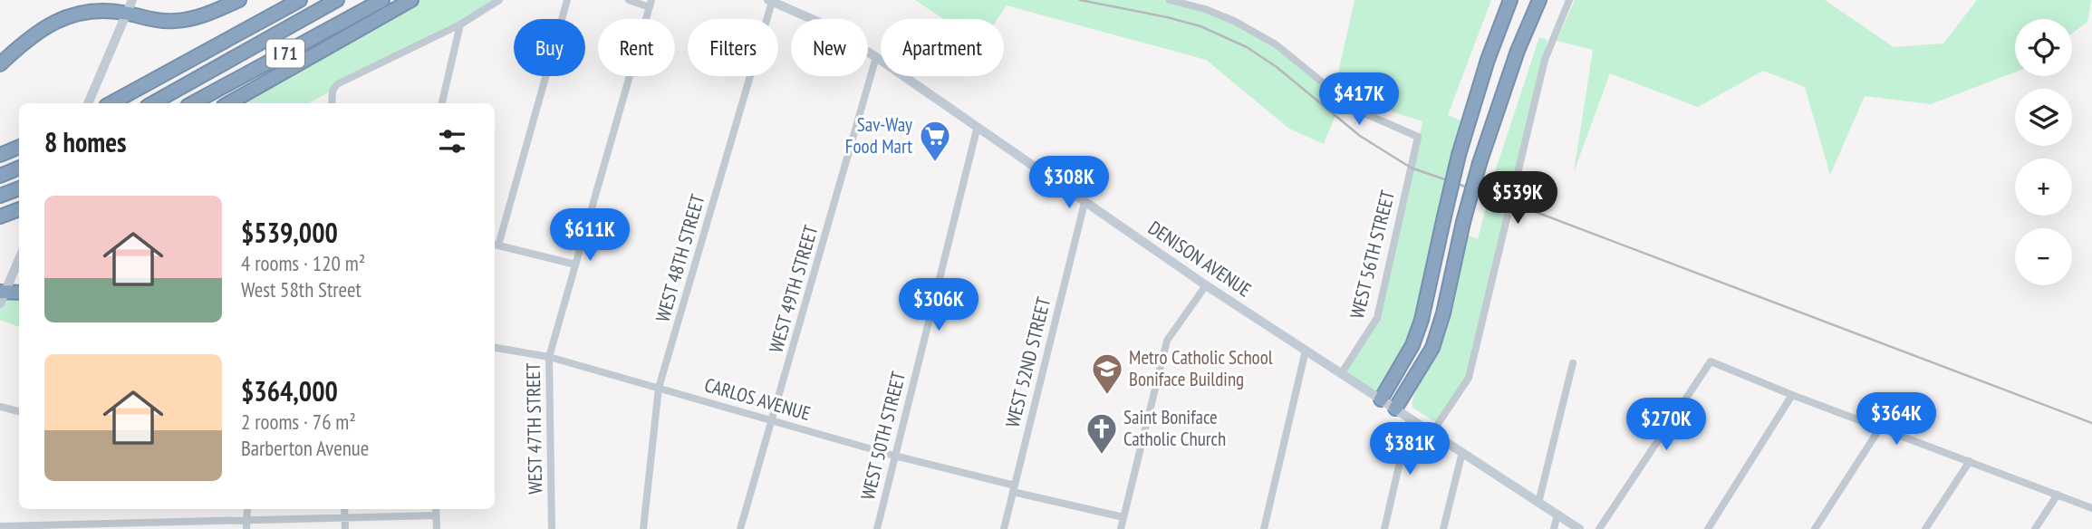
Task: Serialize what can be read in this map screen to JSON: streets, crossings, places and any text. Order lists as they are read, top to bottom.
{
  "streets": {
    "highway": ["I 71"],
    "main road": ["DENISON AVENUE"],
    "street": [
      "WEST 56TH STREET",
      "WEST 48TH STREET",
      "WEST 49TH STREET",
      "WEST 52ND STREET",
      "CARLOS AVENUE",
      "WEST 47TH STREET",
      "WEST 50TH STREET"
    ]
  },
  "crossings": [
    ["WEST 56TH STREET", "DENISON AVENUE"],
    ["WEST 48TH STREET", "DENISON AVENUE"],
    ["WEST 48TH STREET", "CARLOS AVENUE"],
    ["DENISON AVENUE", "WEST 49TH STREET"],
    ["DENISON AVENUE", "WEST 52ND STREET"],
    ["DENISON AVENUE", "WEST 50TH STREET"],
    ["WEST 49TH STREET", "CARLOS AVENUE"],
    ["WEST 52ND STREET", "CARLOS AVENUE"],
    ["CARLOS AVENUE", "WEST 47TH STREET"],
    ["CARLOS AVENUE", "WEST 50TH STREET"]
  ],
  "places": {
    "supermarket": ["Sav-Way Food Mart"],
    "school or university": ["Metro Catholic School Boniface Building"],
    "church": ["Saint Boniface Catholic Church"]
  },
  "page": {
    "map_buttons": ["+", "−"],
    "chip": [
      "Buy",
      "Rent",
      "Filters",
      "New",
      "Apartment"
    ],
    "price": [
      "$417K",
      "$308K",
      "$539K",
      "$611K",
      "$306K",
      "$364K",
      "$270K",
      "$381K"
    ],
    "heading": "8 homes",
    "list": [
      {
        "name": "$539,000",
        "note": "4 rooms · 120 m² · West 58th Street"
      },
      {
        "name": "$364,000",
        "note": "2 rooms · 76 m² · Barberton Avenue"
      }
    ]
  }
}
